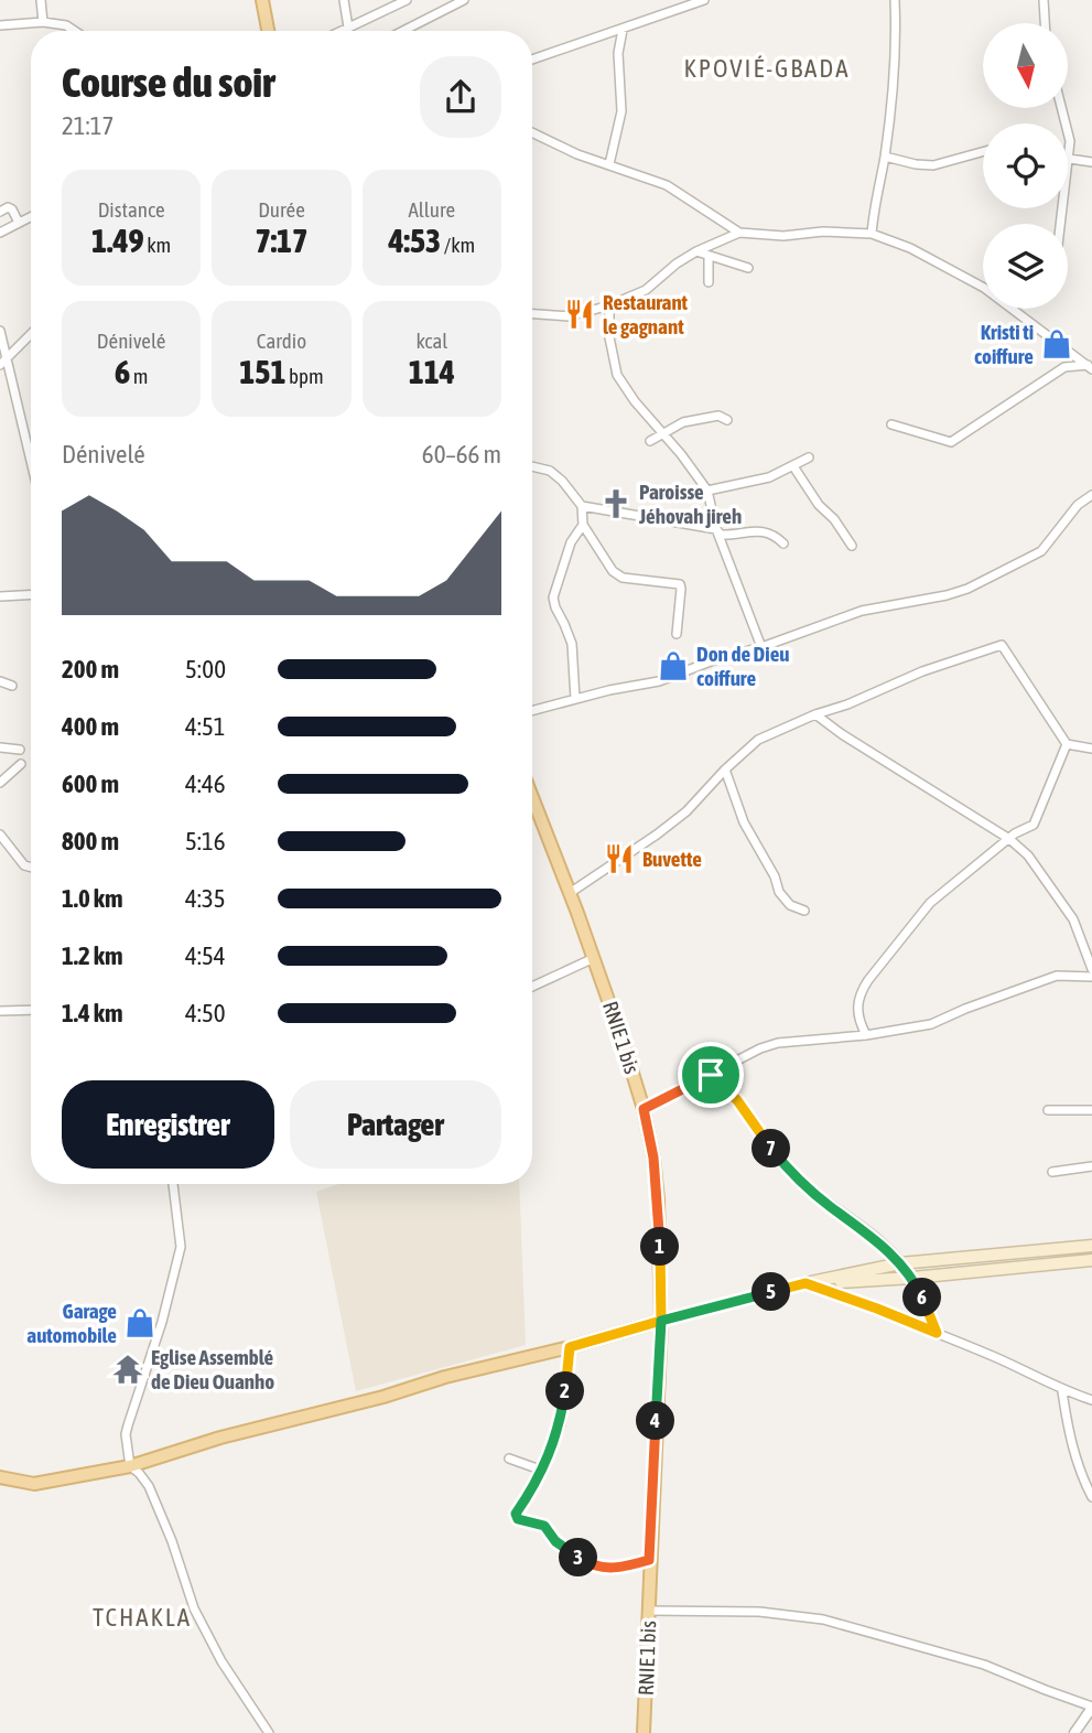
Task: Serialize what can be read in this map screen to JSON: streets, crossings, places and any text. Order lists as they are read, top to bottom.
{
  "streets": {
    "main road": ["RNIE 1 bis"]
  },
  "districts": ["KPOVIÉ-GBADA", "TCHAKLA"],
  "places": {
    "restaurant": ["Restaurant le gagnant", "Buvette"],
    "shop": ["Kristi ti coiffure", "Don de Dieu coiffure", "Garage automobile"],
    "church": ["Paroisse Jéhovah jireh"],
    "temple": ["Eglise Assemblé de Dieu Ouanho"]
  },
  "north": "bottom",
  "page": {
    "heading": ["Course du soir", "21:17"],
    "stats": [
      ["Distance", "1.49 km"],
      ["Durée", "7:17"],
      ["Allure", "4:53 /km"],
      ["Dénivelé", "6 m"],
      ["Cardio", "151 bpm"],
      ["kcal", "114"]
    ],
    "chart": ["Dénivelé", "60–66 m"],
    "list": [
      {
        "name": "200 m",
        "note": "5:00"
      },
      {
        "name": "400 m",
        "note": "4:51"
      },
      {
        "name": "600 m",
        "note": "4:46"
      },
      {
        "name": "800 m",
        "note": "5:16"
      },
      {
        "name": "1.0 km",
        "note": "4:35"
      },
      {
        "name": "1.2 km",
        "note": "4:54"
      },
      {
        "name": "1.4 km",
        "note": "4:50"
      }
    ],
    "buttons": ["Enregistrer", "Partager"],
    "pins": [
      "7",
      "1",
      "5",
      "6",
      "2",
      "4",
      "3"
    ]
  }
}
